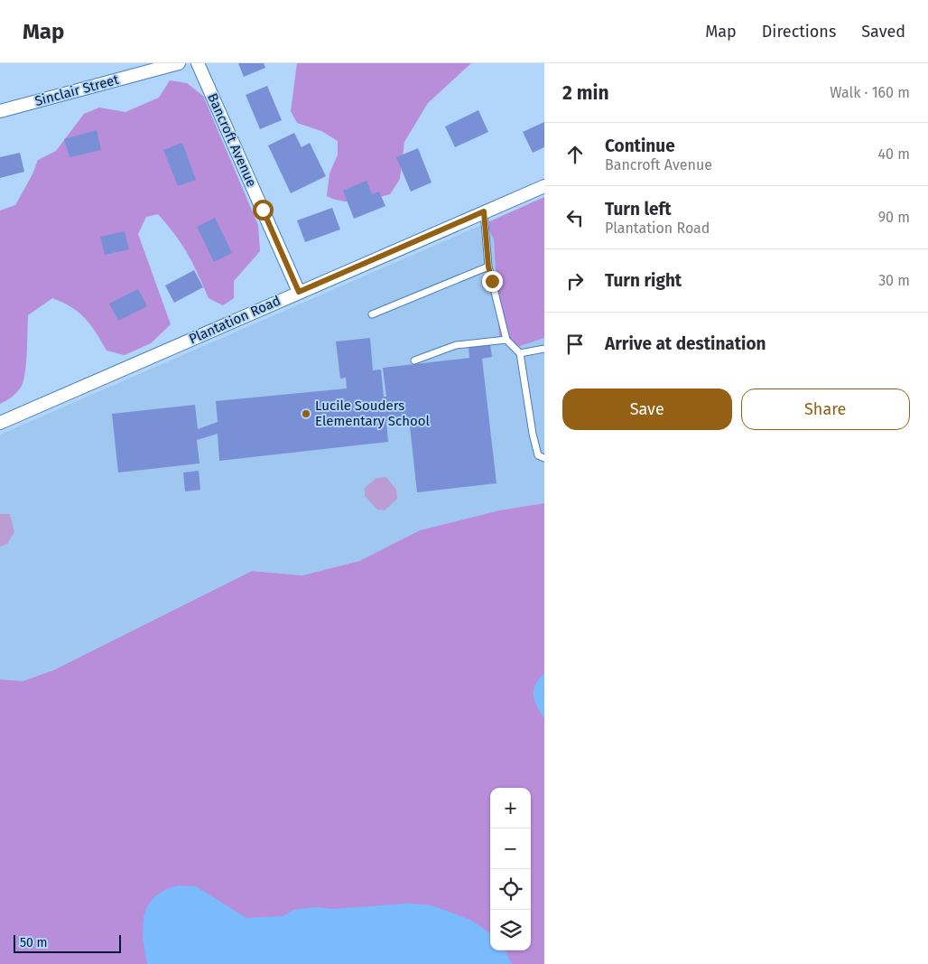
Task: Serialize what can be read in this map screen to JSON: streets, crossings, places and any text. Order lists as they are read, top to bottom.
{
  "streets": {
    "street": ["Sinclair Street", "Bancroft Avenue", "Plantation Road"]
  },
  "crossings": [
    ["Bancroft Avenue", "Plantation Road"]
  ],
  "places": ["Lucile Souders Elementary School"],
  "scale_bar": "50 m",
  "page": {
    "header": "Map",
    "nav": ["Map", "Directions", "Saved"],
    "heading": ["2 min", "Walk · 160 m"],
    "list": [
      ["Continue", "Bancroft Avenue", "40 m"],
      ["Turn left", "Plantation Road", "90 m"],
      ["Turn right", "30 m"],
      "Arrive at destination"
    ],
    "buttons": ["Save", "Share"],
    "map_buttons": ["+", "−"],
    "scale": "50 m"
  }
}
